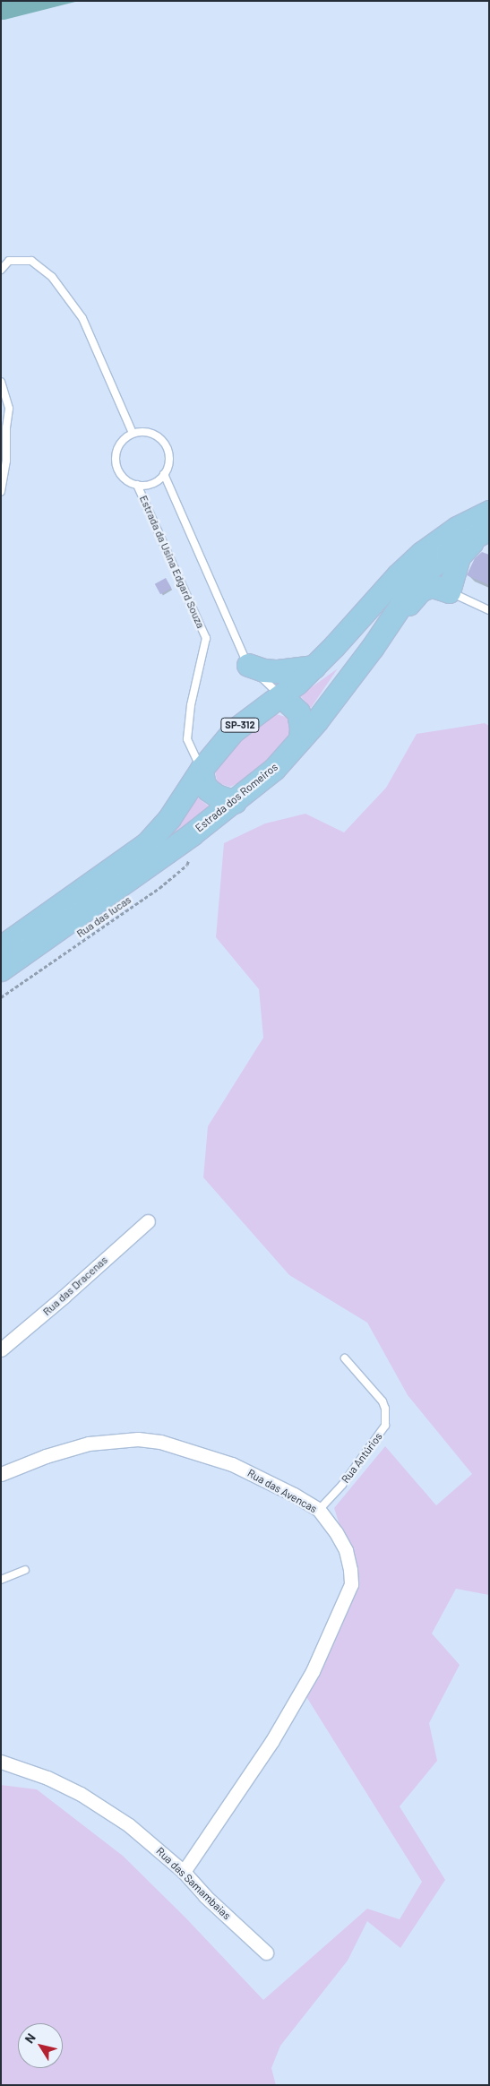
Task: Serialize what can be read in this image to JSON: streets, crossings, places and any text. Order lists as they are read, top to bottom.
{
  "streets": {
    "main road": ["SP-312", "Estrada dos Romeiros"],
    "street": ["Rua das Dracenas", "Rua das Avencas", "Rua das Samambaias"],
    "lane": ["Estrada da Usina Edgard Souza", "Rua Antúrios"],
    "path": ["Rua das Iucas"]
  },
  "crossings": [
    ["Estrada da Usina Edgard Souza", "SP-312"],
    ["SP-312", "Estrada dos Romeiros"],
    ["Estrada dos Romeiros", "Rua das Iucas"],
    ["Rua Antúrios", "Rua das Avencas"],
    ["Rua das Avencas", "Rua das Samambaias"]
  ],
  "north": "top left"
}
